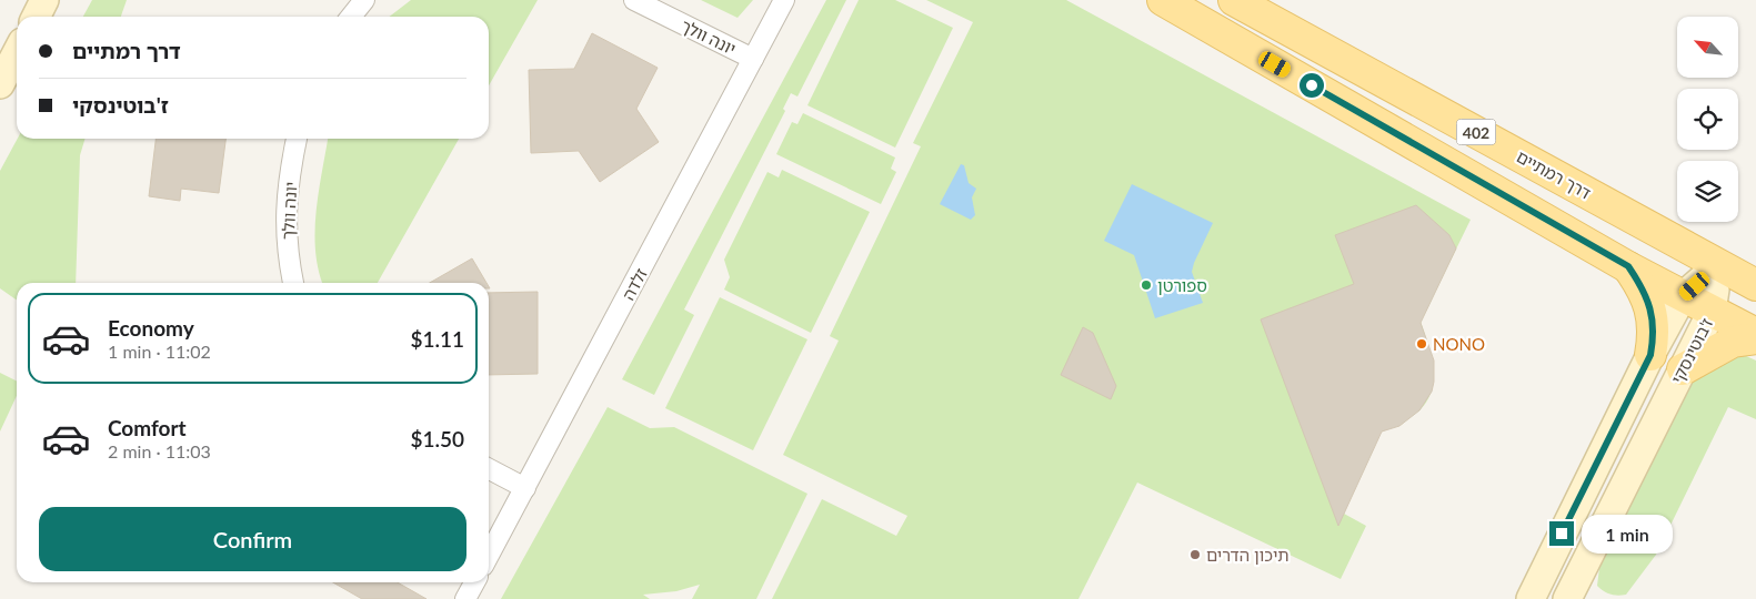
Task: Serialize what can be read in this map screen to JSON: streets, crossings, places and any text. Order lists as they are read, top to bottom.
{
  "streets": {
    "main road": ["402", "דרך רמתיים"],
    "street": ["יונה וולך", "זלדה", "ז'בוטינסקי"]
  },
  "crossings": [
    ["יונה וולך", "זלדה"],
    ["402", "ז'בוטינסקי"],
    ["דרך רמתיים", "ז'בוטינסקי"]
  ],
  "places": ["ספורטן", "NONO", "תיכון הדרים"],
  "north": "top left",
  "page": {
    "banner": ["דרך רמתיים", "ז'בוטינסקי"],
    "list": [
      {
        "name": "Economy",
        "note": "1 min · 11:02",
        "value": "$1.11"
      },
      {
        "name": "Comfort",
        "note": "2 min · 11:03",
        "value": "$1.50"
      }
    ],
    "buttons": "Confirm",
    "bubble": "1 min"
  }
}
